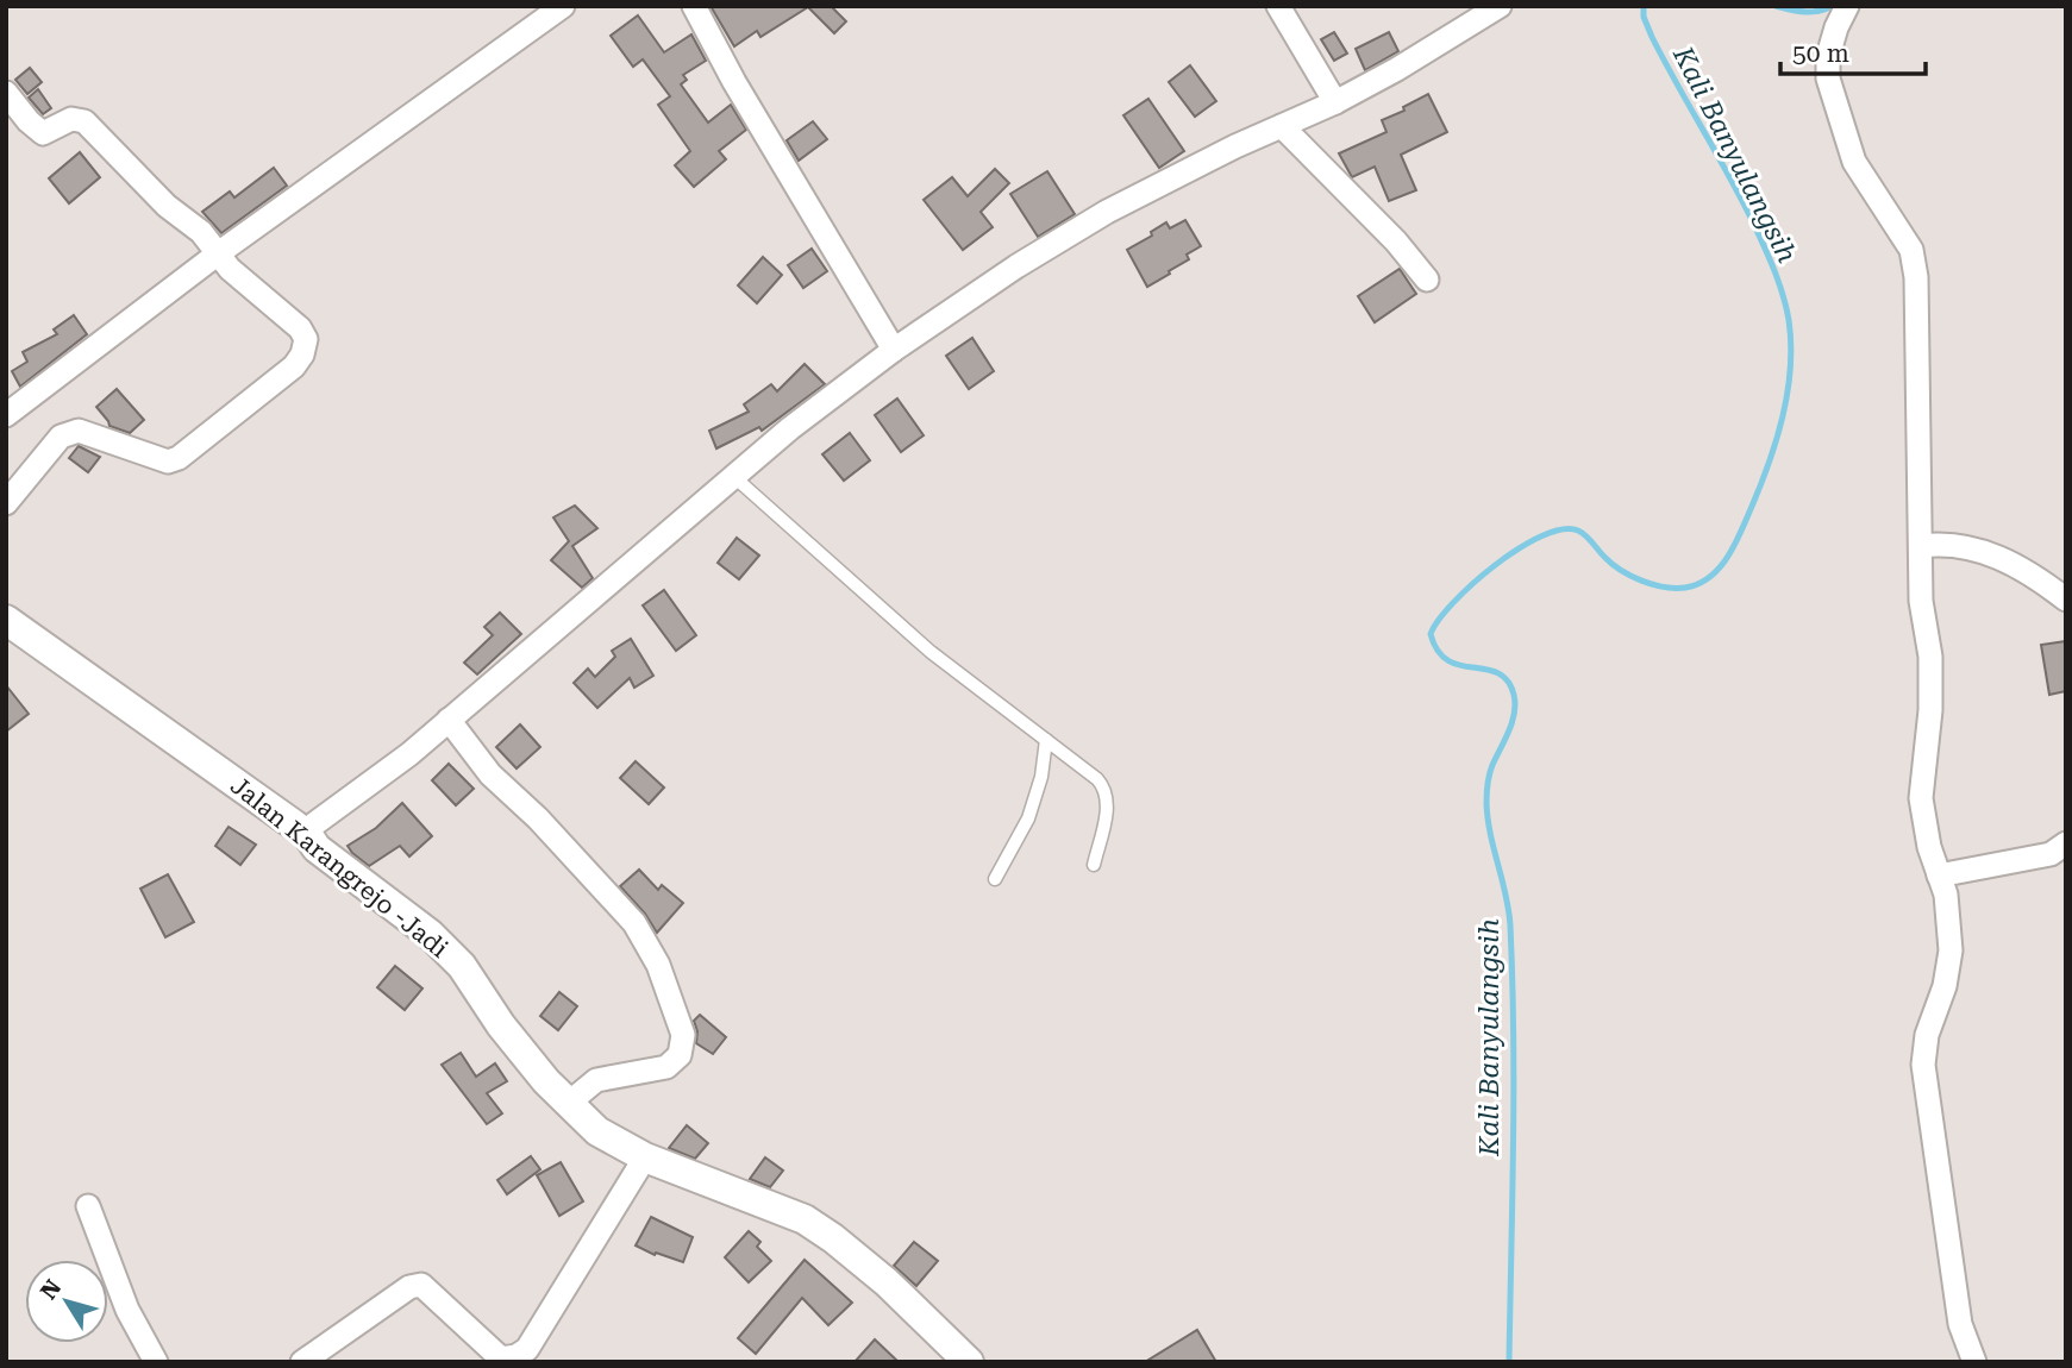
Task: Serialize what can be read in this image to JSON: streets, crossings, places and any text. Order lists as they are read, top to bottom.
{
  "streets": {
    "street": ["Jalan Karangrejo -Jadi"]
  },
  "water": ["Kali Banyulangsih"],
  "scale_bar": "50 m",
  "north": "top left"
}
